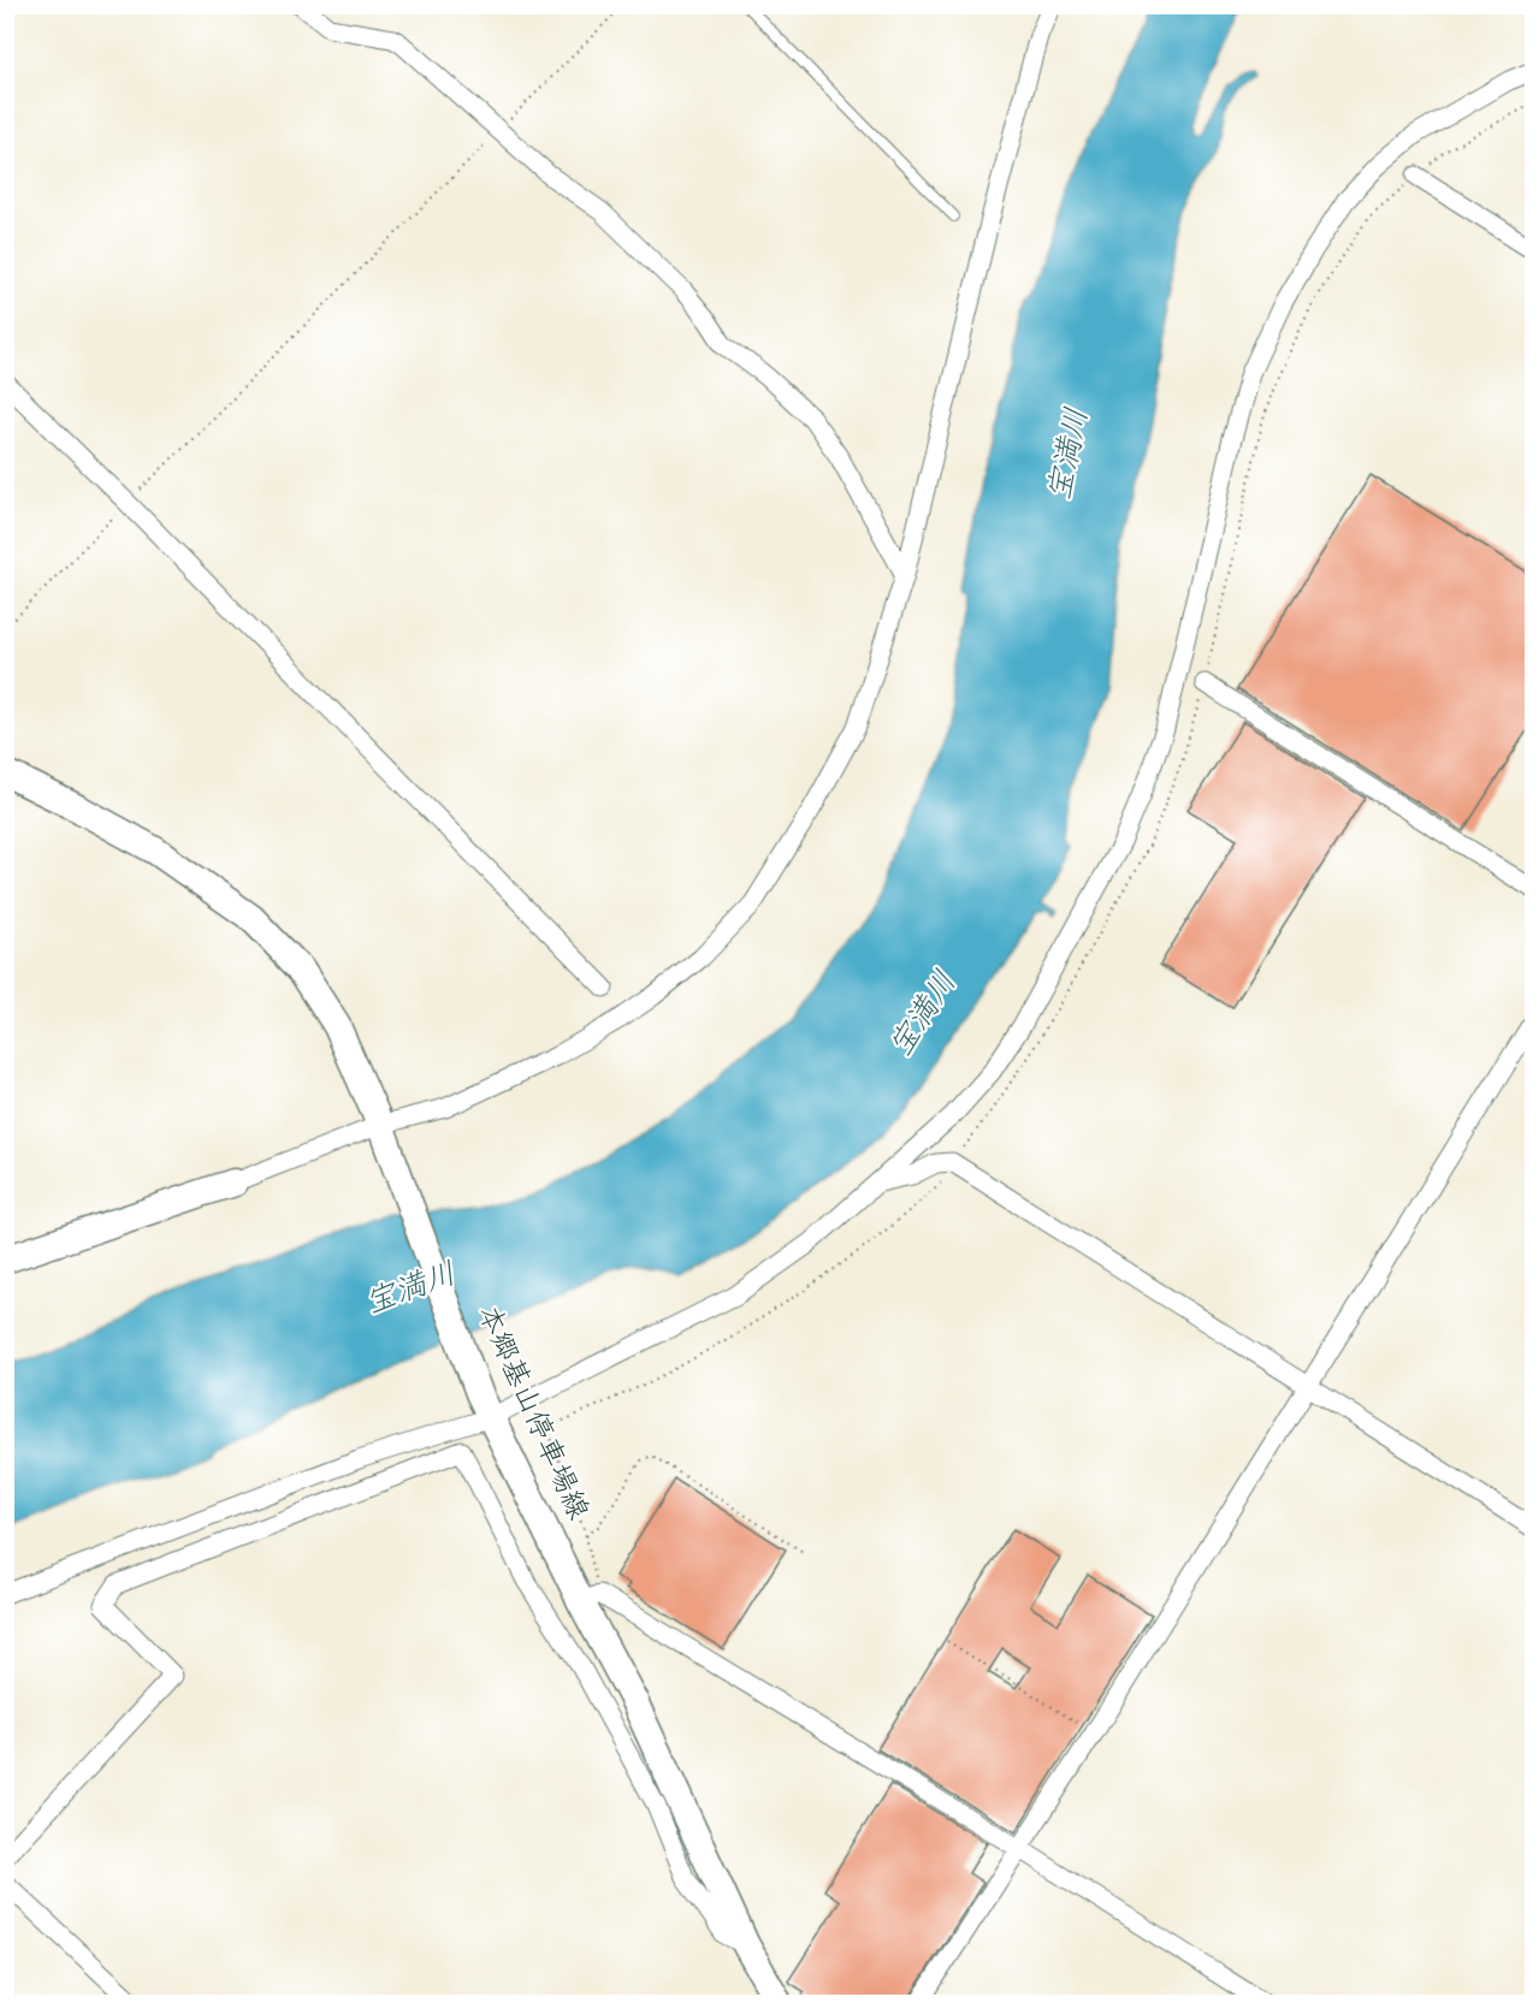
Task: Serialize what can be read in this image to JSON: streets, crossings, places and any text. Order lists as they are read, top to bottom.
{
  "streets": {
    "main road": ["本郷基山停車場線"]
  },
  "water": ["宝満川"]
}
